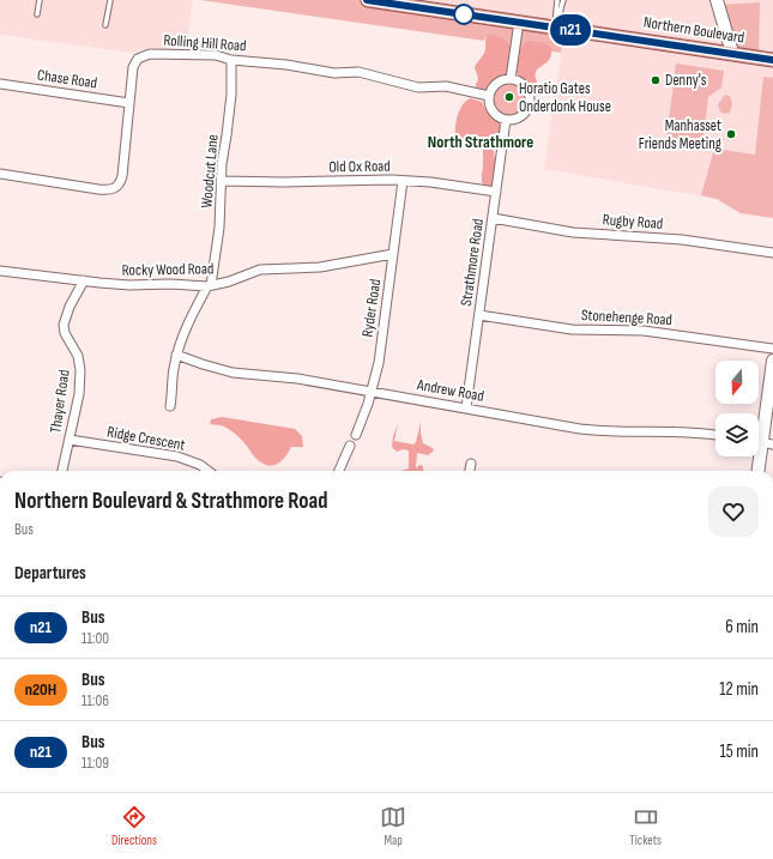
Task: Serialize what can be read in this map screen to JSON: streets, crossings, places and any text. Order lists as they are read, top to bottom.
{
  "streets": {
    "main road": ["Northern Boulevard"],
    "street": [
      "Rolling Hill Road",
      "Chase Road",
      "Old Ox Road",
      "Woodcut Lane",
      "Rugby Road",
      "Strathmore Road",
      "Rocky Wood Road",
      "Ryder Road",
      "Stonehenge Road",
      "Andrew Road",
      "Thayer Road",
      "Ridge Crescent"
    ]
  },
  "crossings": [
    ["Rolling Hill Road", "Chase Road"],
    ["Rolling Hill Road", "Woodcut Lane"],
    ["Rolling Hill Road", "Strathmore Road"],
    ["Old Ox Road", "Woodcut Lane"],
    ["Old Ox Road", "Strathmore Road"],
    ["Old Ox Road", "Ryder Road"],
    ["Woodcut Lane", "Rocky Wood Road"],
    ["Woodcut Lane", "Andrew Road"],
    ["Rugby Road", "Strathmore Road"],
    ["Strathmore Road", "Stonehenge Road"],
    ["Strathmore Road", "Andrew Road"],
    ["Rocky Wood Road", "Ryder Road"],
    ["Rocky Wood Road", "Thayer Road"],
    ["Ryder Road", "Andrew Road"],
    ["Thayer Road", "Ridge Crescent"]
  ],
  "districts": ["North Strathmore"],
  "places": ["Denny's", "Horatio Gates Onderdonk House", "Manhasset Friends Meeting"],
  "lines": ["bus line n21"],
  "north": "bottom",
  "page": {
    "on_map": "n21",
    "heading": [
      ["Northern Boulevard & Strathmore Road", "Bus"],
      "Departures"
    ],
    "list": [
      {
        "mark": "n21",
        "name": "Bus",
        "note": "11:00",
        "value": "6 min"
      },
      {
        "mark": "n20H",
        "name": "Bus",
        "note": "11:06",
        "value": "12 min"
      },
      {
        "mark": "n21",
        "name": "Bus",
        "note": "11:09",
        "value": "15 min"
      }
    ],
    "tabs": ["Directions", "Map", "Tickets"]
  }
}
